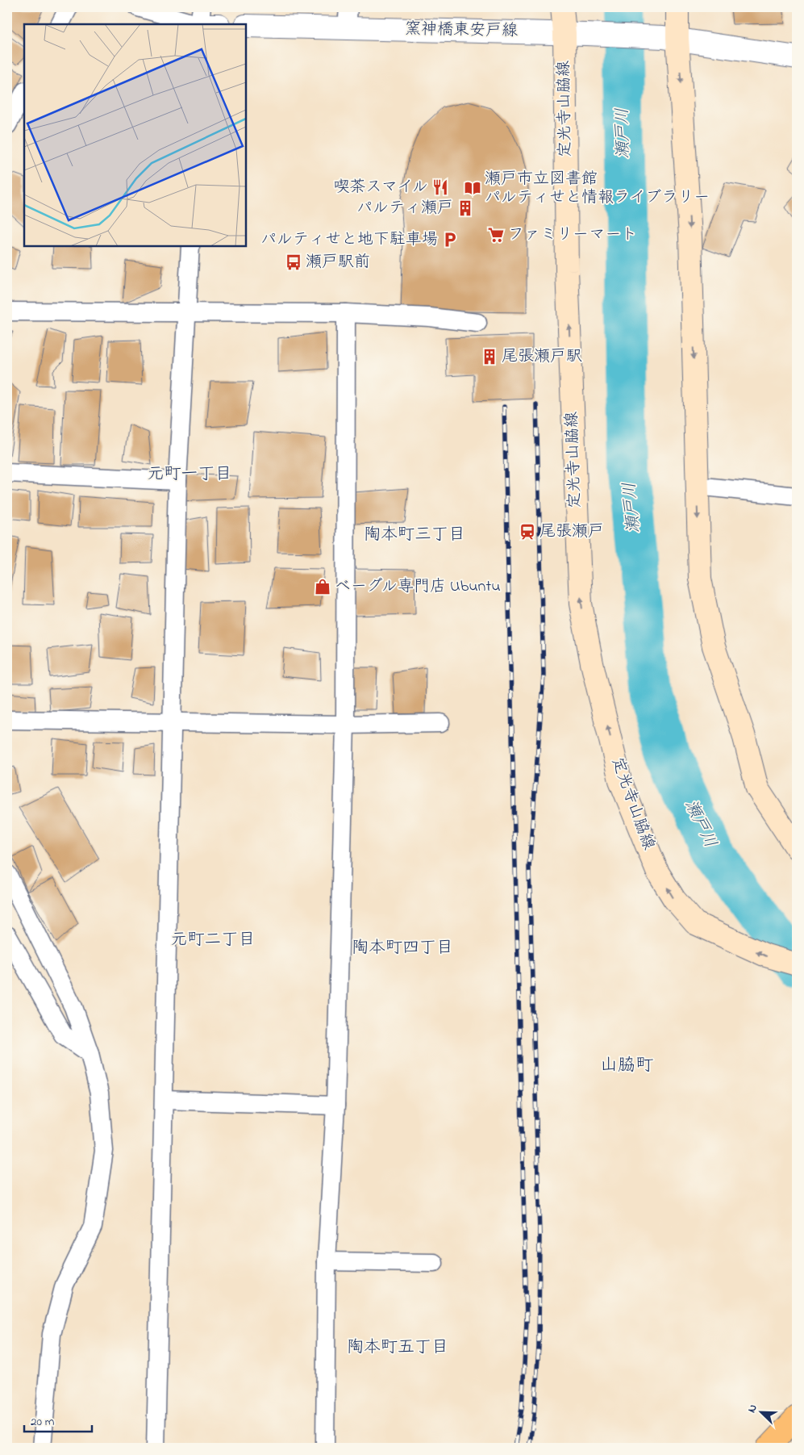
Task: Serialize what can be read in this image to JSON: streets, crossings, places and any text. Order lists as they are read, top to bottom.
{
  "streets": {
    "main road": ["定光寺山脇線"],
    "street": ["窯神橋東安戸線"]
  },
  "crossings": [
    ["窯神橋東安戸線", "定光寺山脇線"]
  ],
  "districts": [
    "元町一丁目",
    "陶本町三丁目",
    "元町二丁目",
    "陶本町四丁目",
    "山脇町",
    "陶本町五丁目"
  ],
  "water": ["瀬戸川"],
  "places": {
    "restaurant": ["喫茶スマイル"],
    "library": ["瀬戸市立図書館 パルティせと情報ライブラリー"],
    "building": ["パルティ瀬戸", "尾張瀬戸駅"],
    "supermarket": ["ファミリーマート"],
    "parking": ["パルティせと地下駐車場"],
    "bus stop": ["瀬戸駅前"],
    "station": ["尾張瀬戸"],
    "shop": ["ベーグル専門店 Ubuntu"]
  },
  "scale_bar": "20 m",
  "north": "top left"
}
